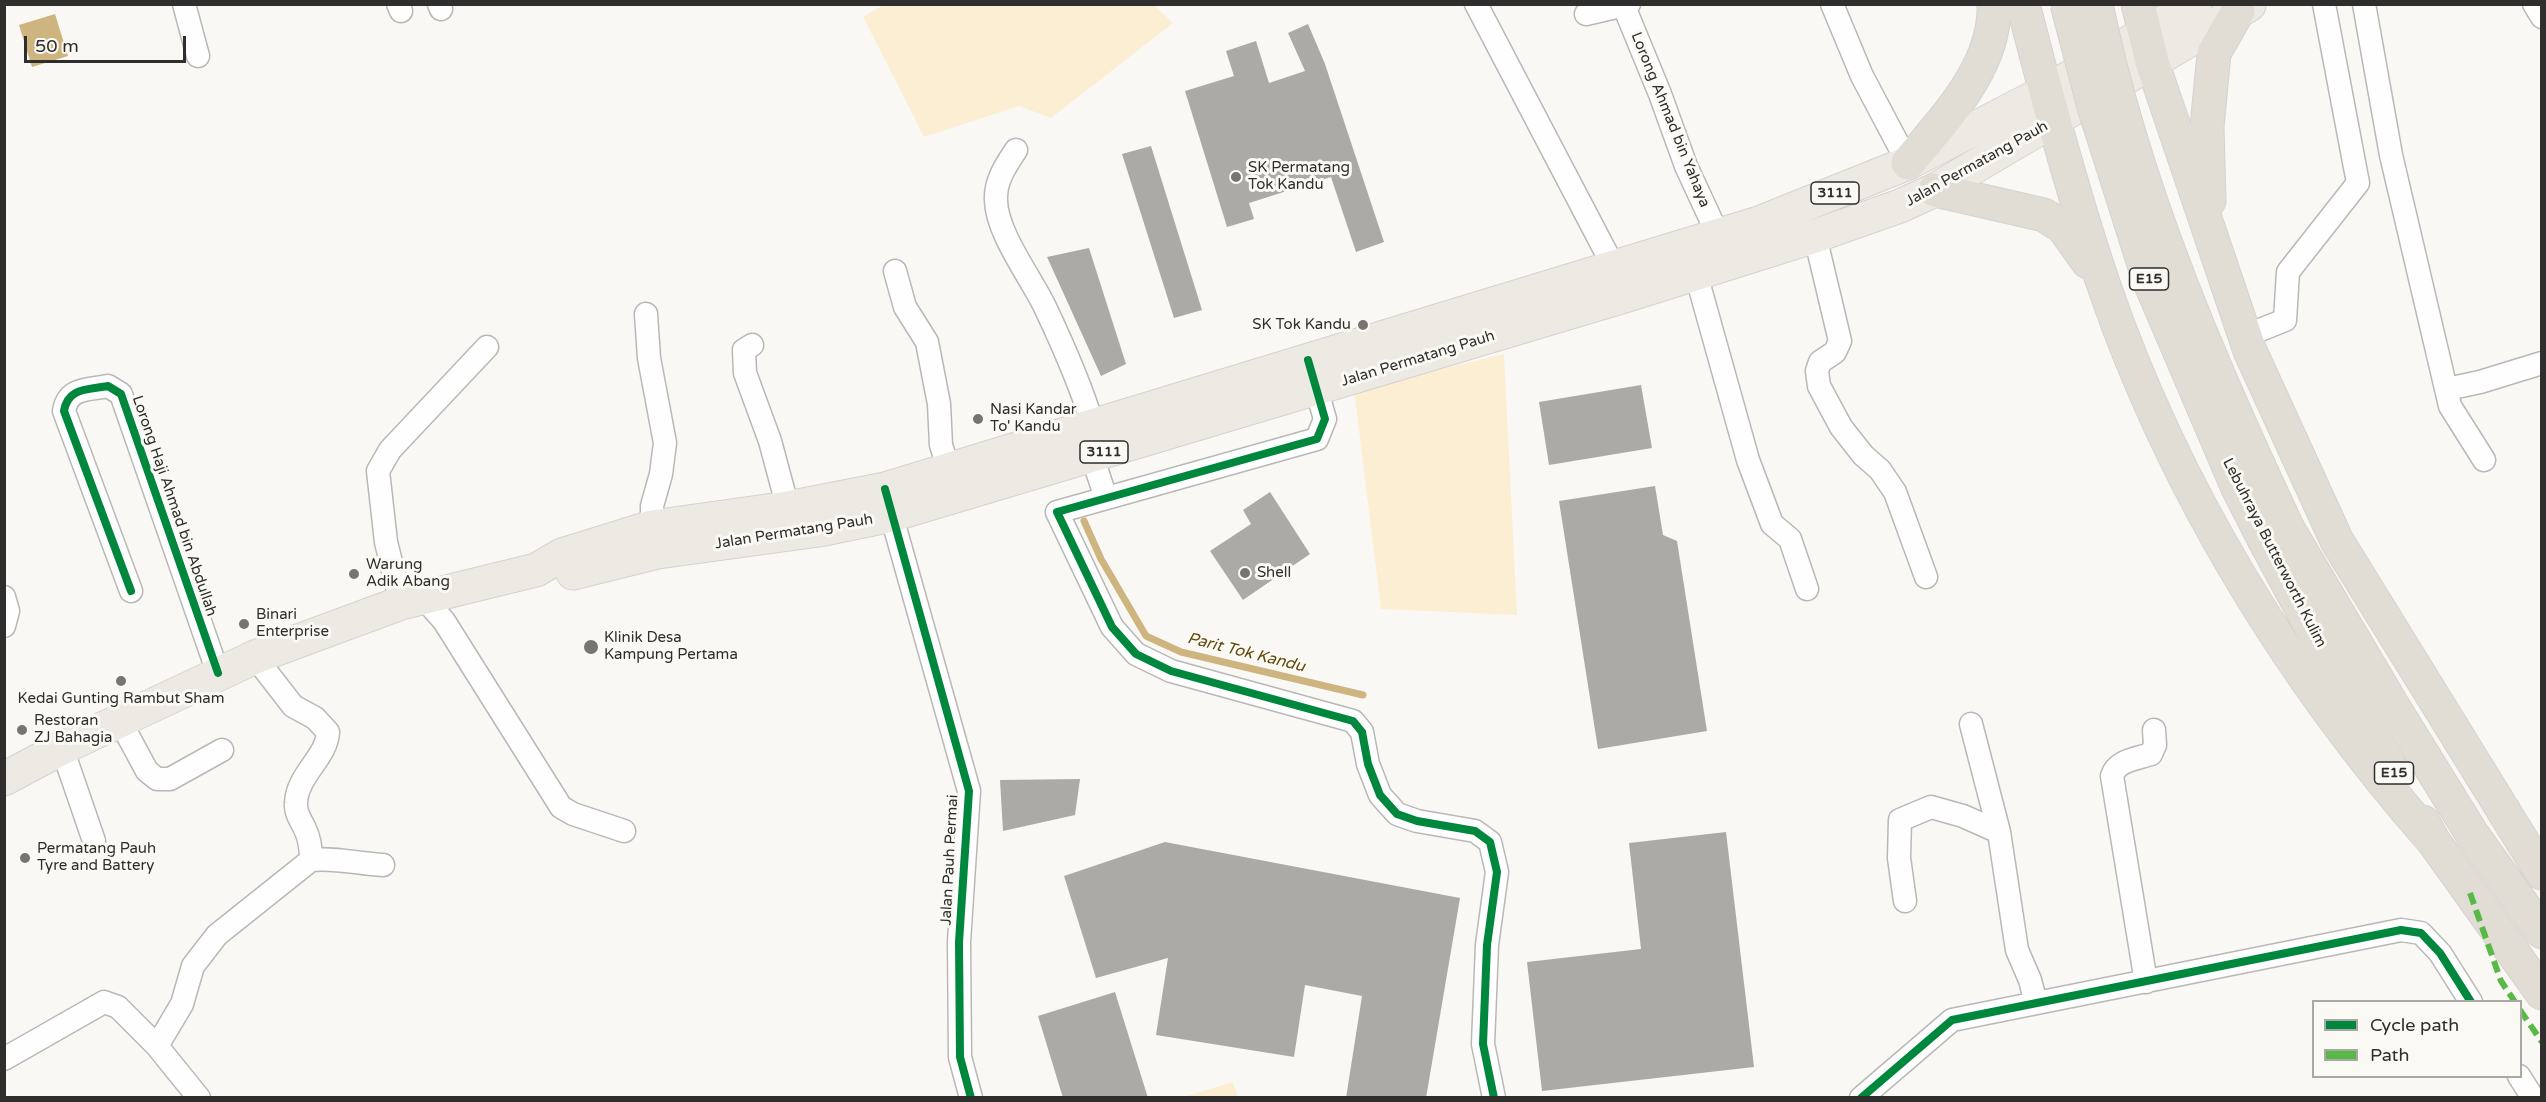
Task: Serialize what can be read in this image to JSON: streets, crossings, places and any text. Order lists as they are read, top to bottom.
{
  "streets": {
    "highway": ["E15", "Lebuhraya Butterworth Kulim"],
    "main road": ["Jalan Permatang Pauh", "3111"],
    "street": ["Lorong Ahmad bin Yahaya", "Lorong Haji Ahmad bin Abdullah", "Jalan Pauh Permai"]
  },
  "crossings": [
    ["Lorong Ahmad bin Yahaya", "Jalan Permatang Pauh"],
    ["Jalan Permatang Pauh", "Lorong Haji Ahmad bin Abdullah"],
    ["Jalan Permatang Pauh", "Jalan Pauh Permai"]
  ],
  "water": ["Parit Tok Kandu"],
  "places": [
    "SK Permatang Tok Kandu",
    "SK Tok Kandu",
    "Nasi Kandar To' Kandu",
    "Shell",
    "Warung Adik Abang",
    "Binari Enterprise",
    "Klinik Desa Kampung Pertama",
    "Kedai Gunting Rambut Sham",
    "Restoran ZJ Bahagia",
    "Permatang Pauh Tyre and Battery"
  ],
  "legend": ["Cycle path", "Path"],
  "scale_bar": "50 m"
}
